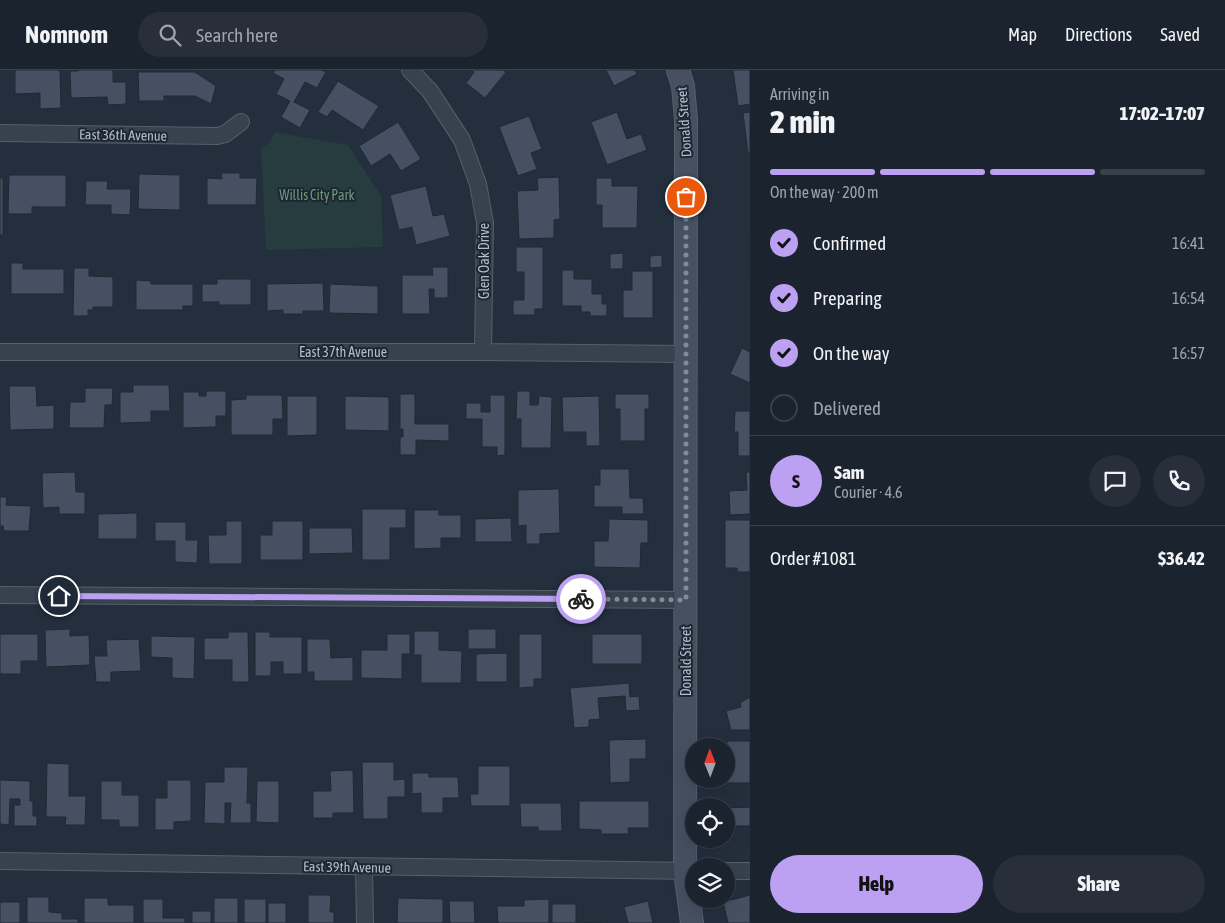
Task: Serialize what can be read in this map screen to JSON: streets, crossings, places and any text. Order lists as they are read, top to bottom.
{
  "streets": {
    "street": [
      "Donald Street",
      "East 36th Avenue",
      "Glen Oak Drive",
      "East 37th Avenue",
      "East 39th Avenue"
    ]
  },
  "crossings": [
    ["Donald Street", "East 37th Avenue"],
    ["Glen Oak Drive", "East 37th Avenue"]
  ],
  "parks": ["Willis City Park"],
  "north": "top",
  "page": {
    "header": "Nomnom",
    "search": "Search here",
    "nav": ["Map", "Directions", "Saved"],
    "heading": ["2 min", "Arriving in", "17:02–17:07"],
    "panel": [
      "Sam",
      "Courier · 4.6",
      "Order #1081",
      "$36.42"
    ],
    "bar": "On the way · 200 m",
    "list": [
      ["Confirmed", "16:41"],
      ["Preparing", "16:54"],
      ["On the way", "16:57"],
      "Delivered"
    ],
    "round": "S",
    "buttons": ["Help", "Share"]
  }
}
